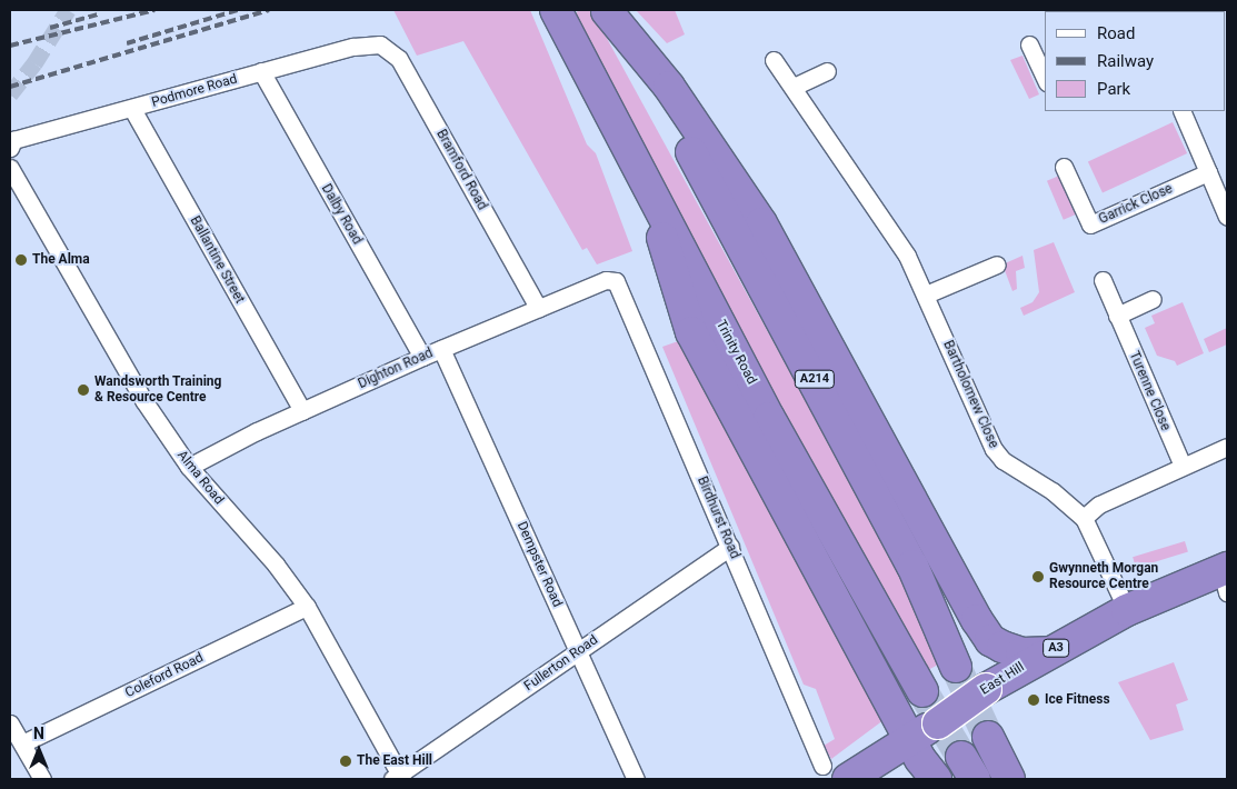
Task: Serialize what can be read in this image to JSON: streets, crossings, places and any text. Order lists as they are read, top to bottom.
{
  "streets": {
    "highway": [
      "Trinity Road",
      "A214",
      "A3",
      "East Hill"
    ],
    "street": [
      "Podmore Road",
      "Bramford Road",
      "Garrick Close",
      "Dalby Road",
      "Ballantine Street",
      "Dighton Road",
      "Turenne Close",
      "Bartholomew Close",
      "Alma Road",
      "Birdhurst Road",
      "Dempster Road",
      "Fullerton Road",
      "Coleford Road"
    ]
  },
  "crossings": [
    ["Podmore Road", "Bramford Road"],
    ["Podmore Road", "Dalby Road"],
    ["Podmore Road", "Ballantine Street"],
    ["Bramford Road", "Dighton Road"],
    ["Dalby Road", "Dighton Road"],
    ["Ballantine Street", "Dighton Road"],
    ["Dighton Road", "Alma Road"],
    ["Dighton Road", "Birdhurst Road"],
    ["Dighton Road", "Dempster Road"],
    ["A214", "East Hill"],
    ["Bartholomew Close", "East Hill"],
    ["Alma Road", "Fullerton Road"],
    ["Alma Road", "Coleford Road"],
    ["Birdhurst Road", "Fullerton Road"],
    ["Birdhurst Road", "East Hill"],
    ["Dempster Road", "Fullerton Road"]
  ],
  "places": [
    "The Alma",
    "Wandsworth Training & Resource Centre",
    "Gwynneth Morgan Resource Centre",
    "Ice Fitness",
    "The East Hill"
  ],
  "legend": ["Road", "Railway", "Park"],
  "north": "top"
}
